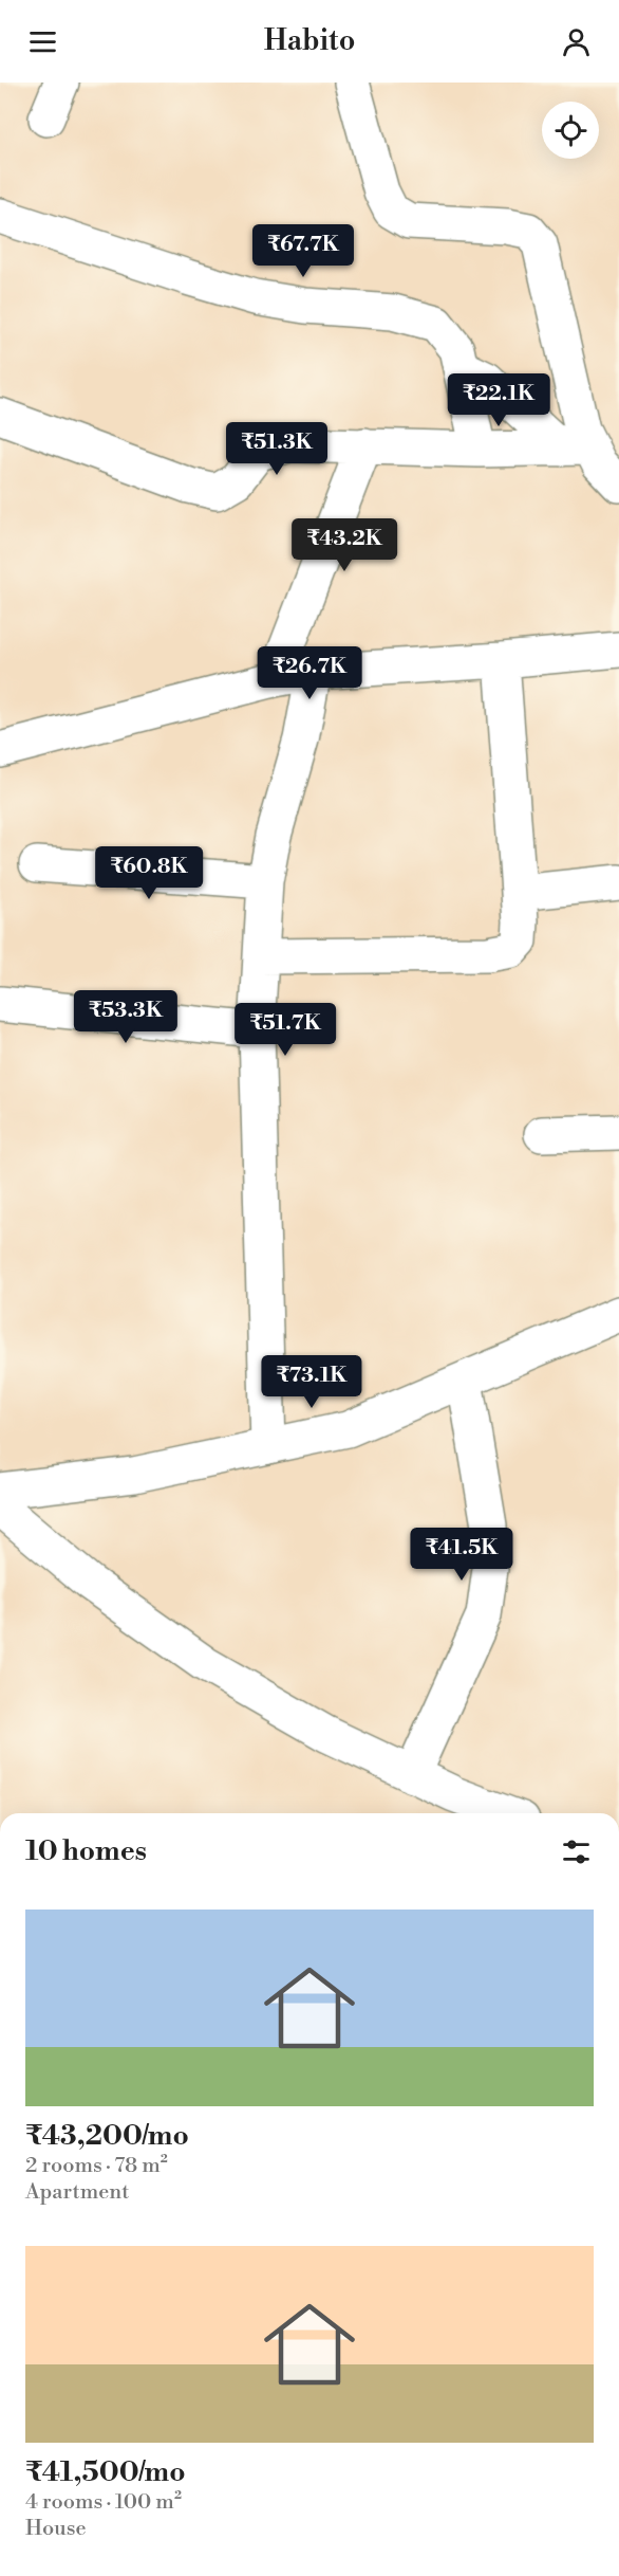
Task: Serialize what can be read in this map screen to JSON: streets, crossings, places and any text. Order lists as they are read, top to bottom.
{
  "page": {
    "header": "Habito",
    "price": [
      "₹67.7K",
      "₹22.1K",
      "₹51.3K",
      "₹43.2K",
      "₹26.7K",
      "₹60.8K",
      "₹53.3K",
      "₹51.7K",
      "₹73.1K",
      "₹41.5K"
    ],
    "heading": "10 homes",
    "list": [
      {
        "name": "₹43,200/mo",
        "note": "2 rooms · 78 m² · Apartment"
      },
      {
        "name": "₹41,500/mo",
        "note": "4 rooms · 100 m² · House"
      }
    ]
  }
}
